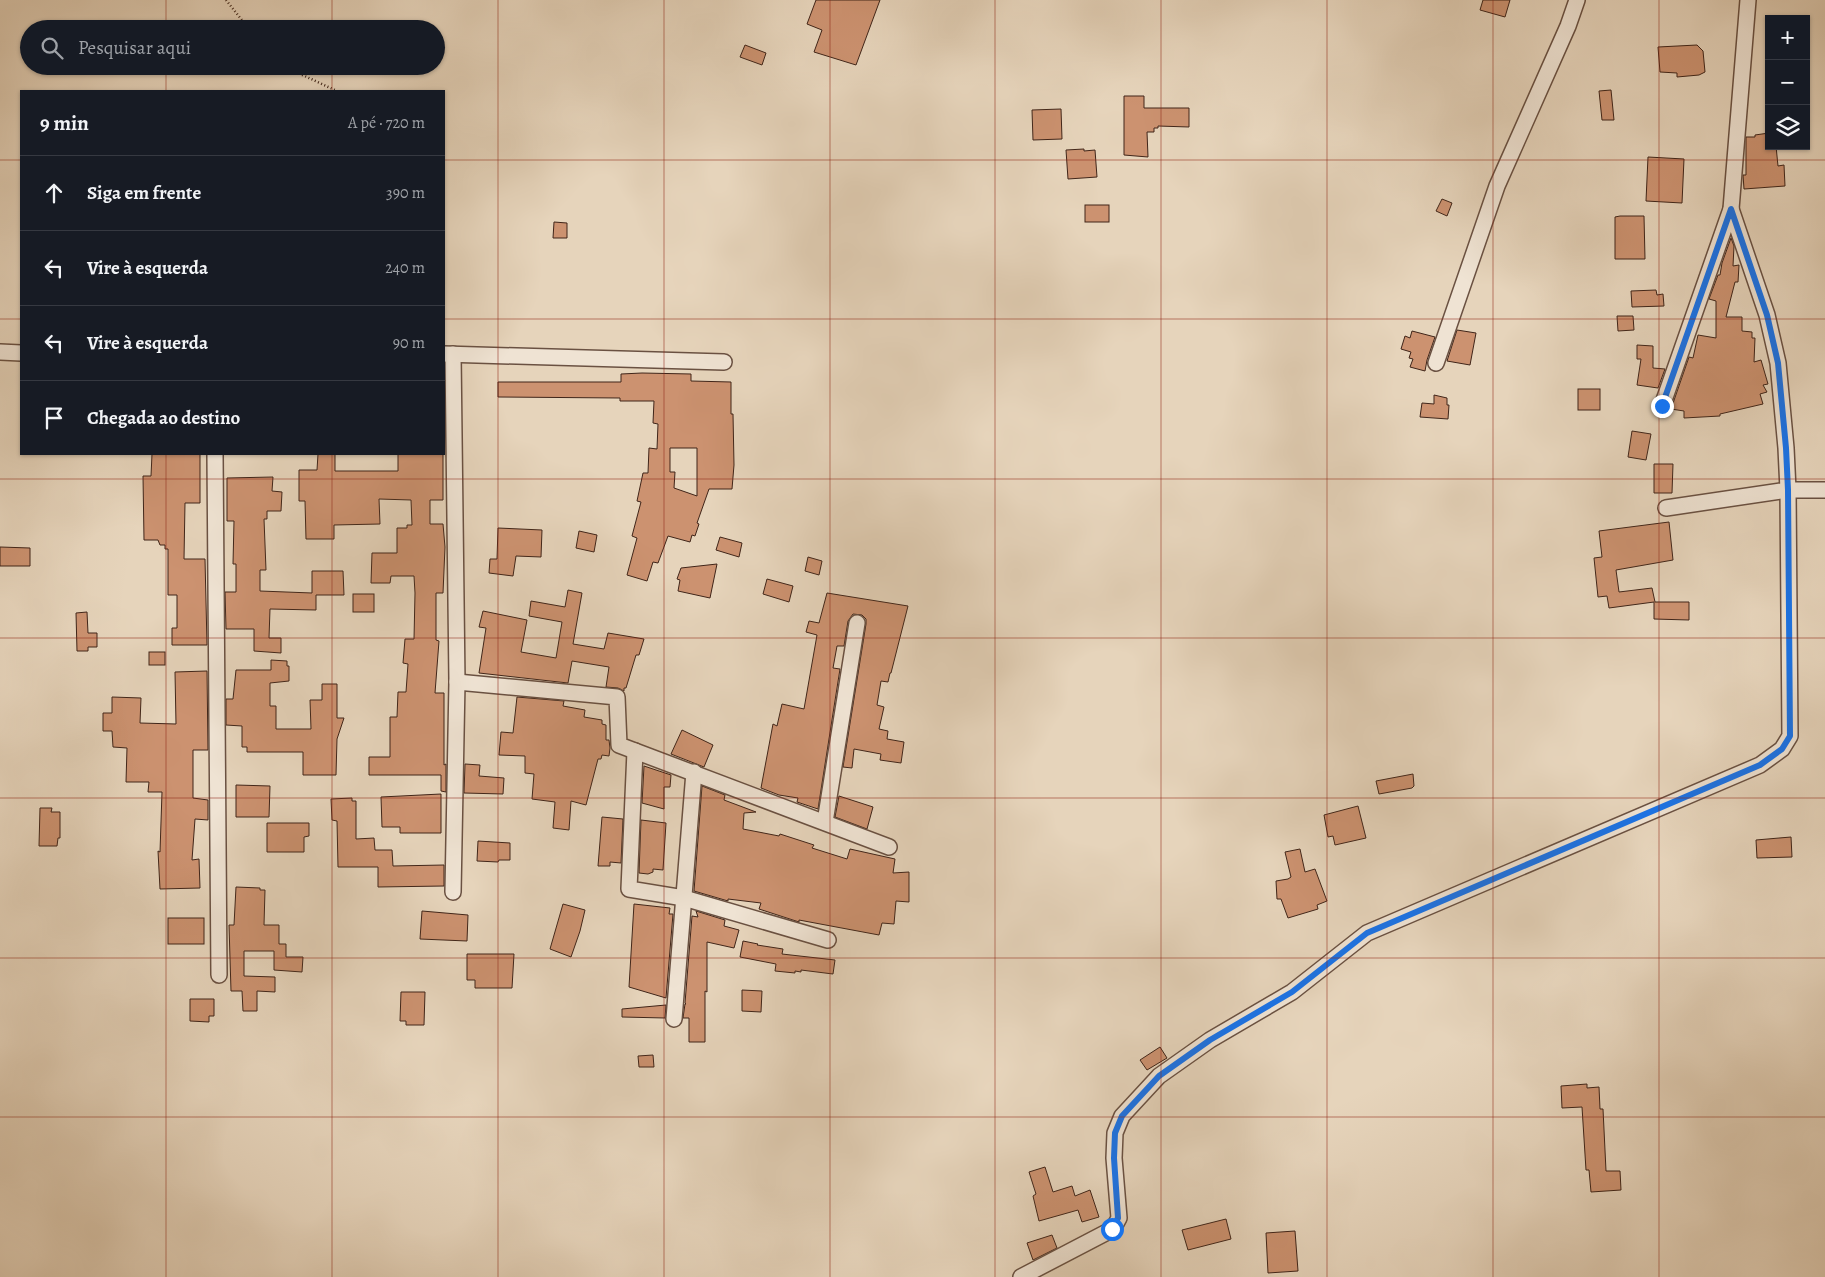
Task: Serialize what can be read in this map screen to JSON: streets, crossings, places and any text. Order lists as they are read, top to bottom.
{
  "page": {
    "map_buttons": ["+", "−"],
    "search": "Pesquisar aqui",
    "heading": ["9 min", "A pé · 720 m"],
    "list": [
      ["Siga em frente", "390 m"],
      ["Vire à esquerda", "240 m"],
      ["Vire à esquerda", "90 m"],
      "Chegada ao destino"
    ]
  }
}
